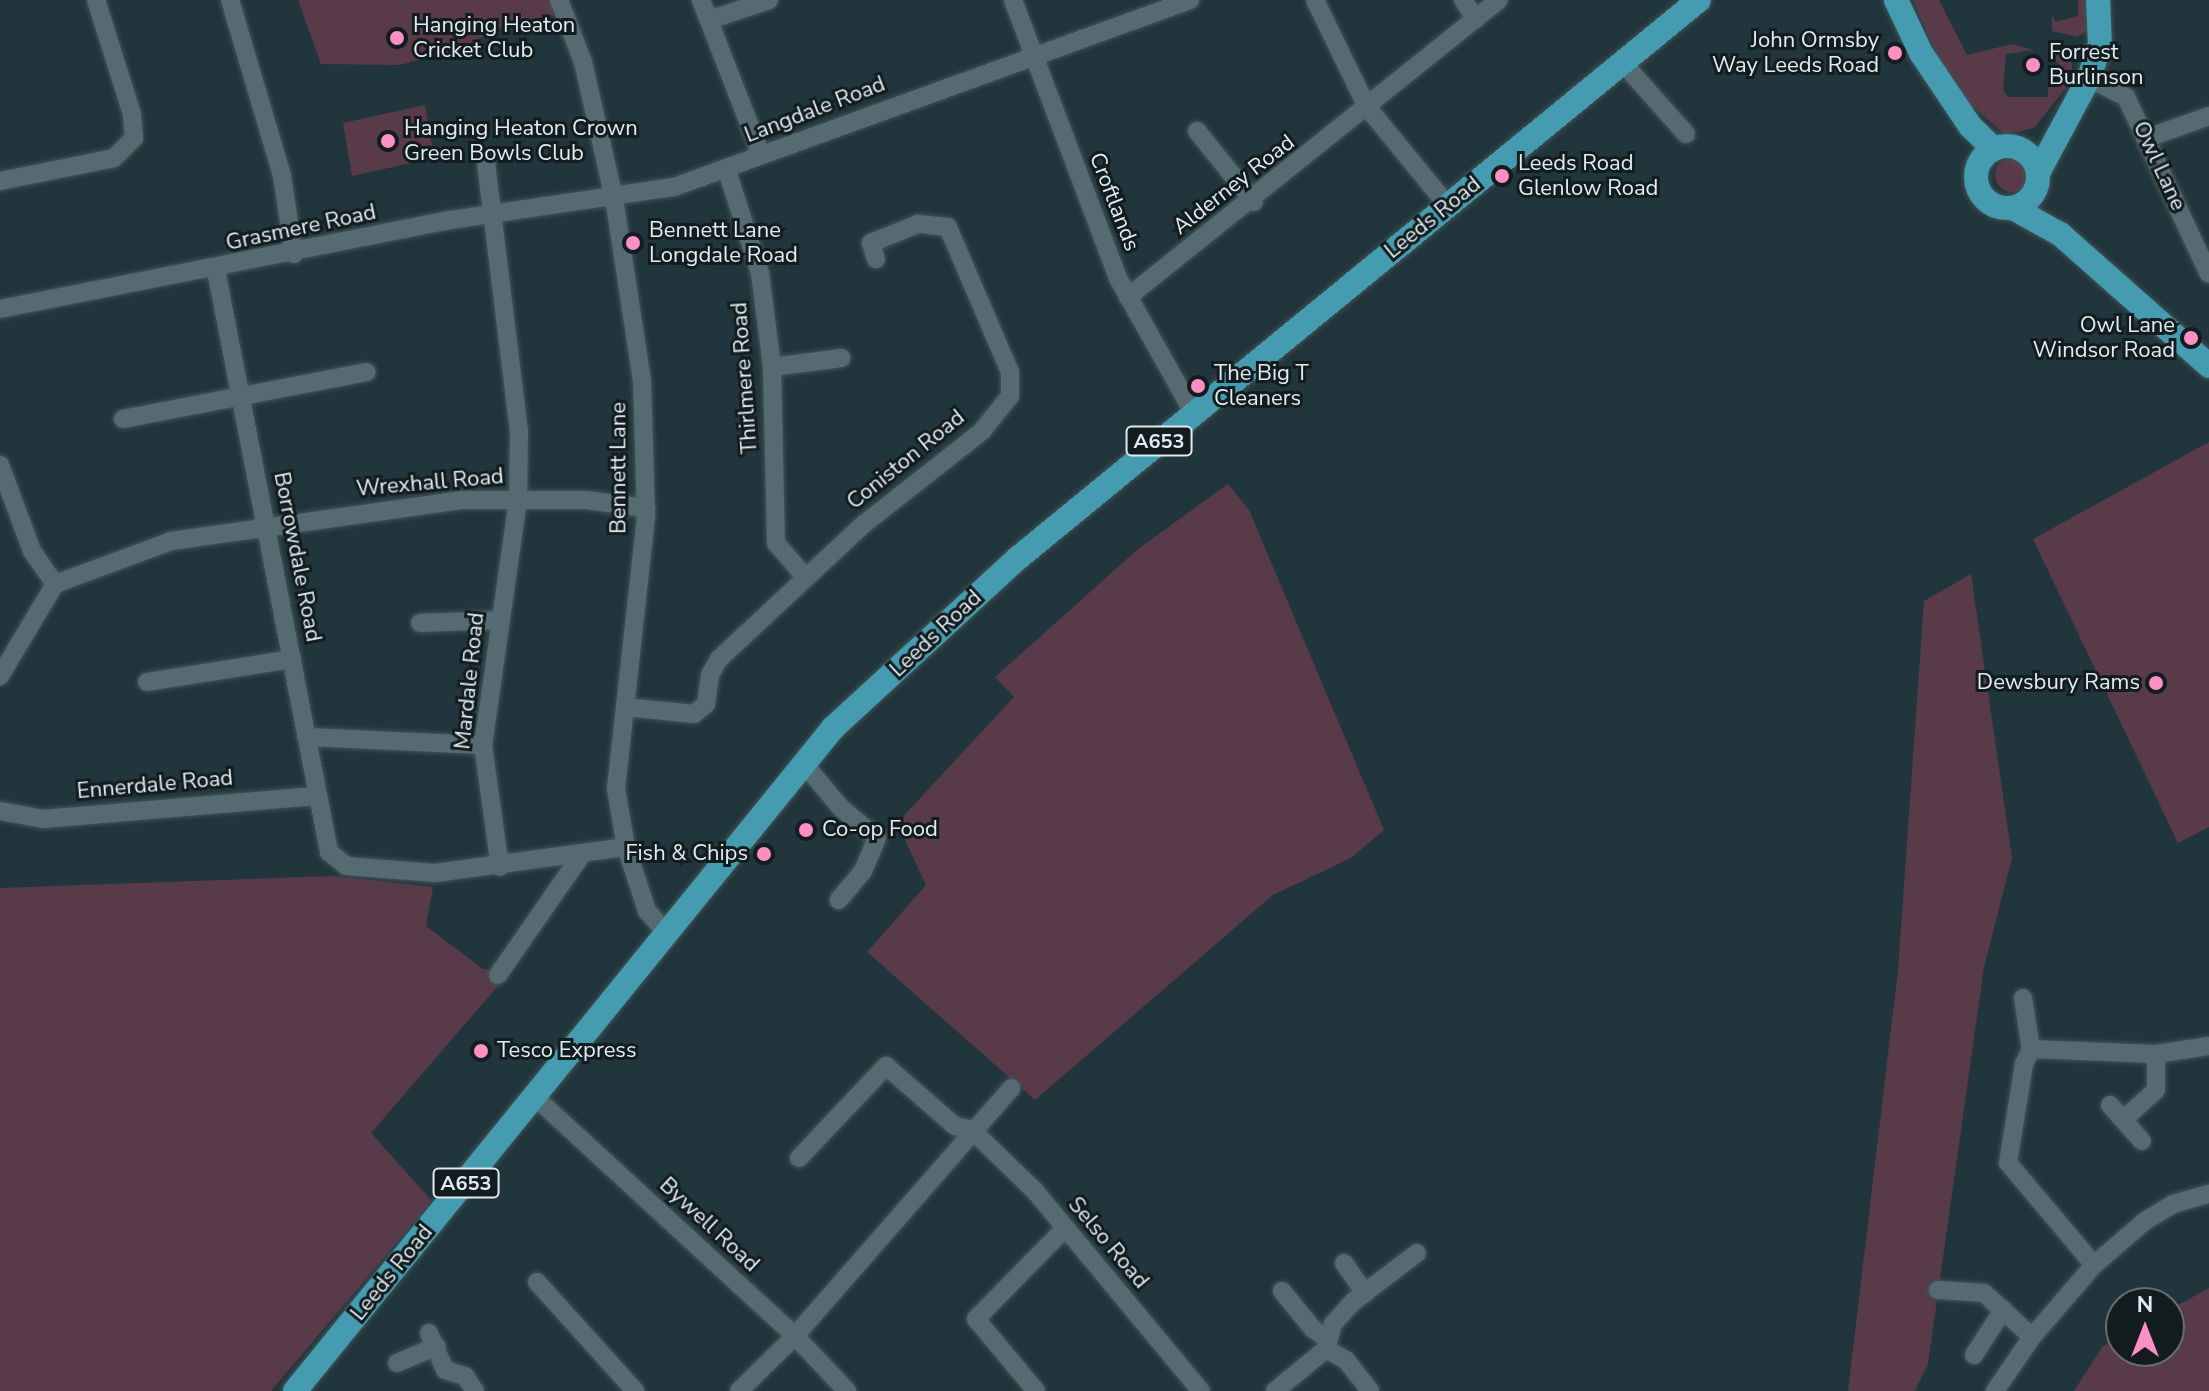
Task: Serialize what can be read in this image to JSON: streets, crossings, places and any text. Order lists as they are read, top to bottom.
{
  "streets": {
    "main road": ["Leeds Road", "A653"],
    "street": [
      "Langdale Road",
      "Owl Lane",
      "Alderney Road",
      "Croftlands",
      "Grasmere Road",
      "Thirlmere Road",
      "Coniston Road",
      "Bennett Lane",
      "Wrexhall Road",
      "Borrowdale Road",
      "Mardale Road",
      "Ennerdale Road",
      "Bywell Road",
      "Selso Road"
    ]
  },
  "crossings": [
    ["Langdale Road", "Croftlands"],
    ["Langdale Road", "Grasmere Road"],
    ["Langdale Road", "Thirlmere Road"],
    ["Langdale Road", "Bennett Lane"],
    ["Alderney Road", "Croftlands"],
    ["Croftlands", "Leeds Road"],
    ["Leeds Road", "Bennett Lane"],
    ["Leeds Road", "Bywell Road"],
    ["Grasmere Road", "Bennett Lane"],
    ["Grasmere Road", "Borrowdale Road"],
    ["Grasmere Road", "Mardale Road"],
    ["Thirlmere Road", "Coniston Road"],
    ["Coniston Road", "Bennett Lane"],
    ["Bennett Lane", "Wrexhall Road"],
    ["Wrexhall Road", "Borrowdale Road"],
    ["Wrexhall Road", "Mardale Road"],
    ["Borrowdale Road", "Mardale Road"],
    ["Borrowdale Road", "Ennerdale Road"]
  ],
  "places": [
    "Hanging Heaton Cricket Club",
    "John Ormsby Way Leeds Road",
    "Forrest Burlinson",
    "Hanging Heaton Crown Green Bowls Club",
    "Leeds Road Glenlow Road",
    "Bennett Lane Longdale Road",
    "Owl Lane Windsor Road",
    "The Big T Cleaners",
    "Dewsbury Rams",
    "Co-op Food",
    "Fish & Chips",
    "Tesco Express"
  ],
  "north": "top"
}
